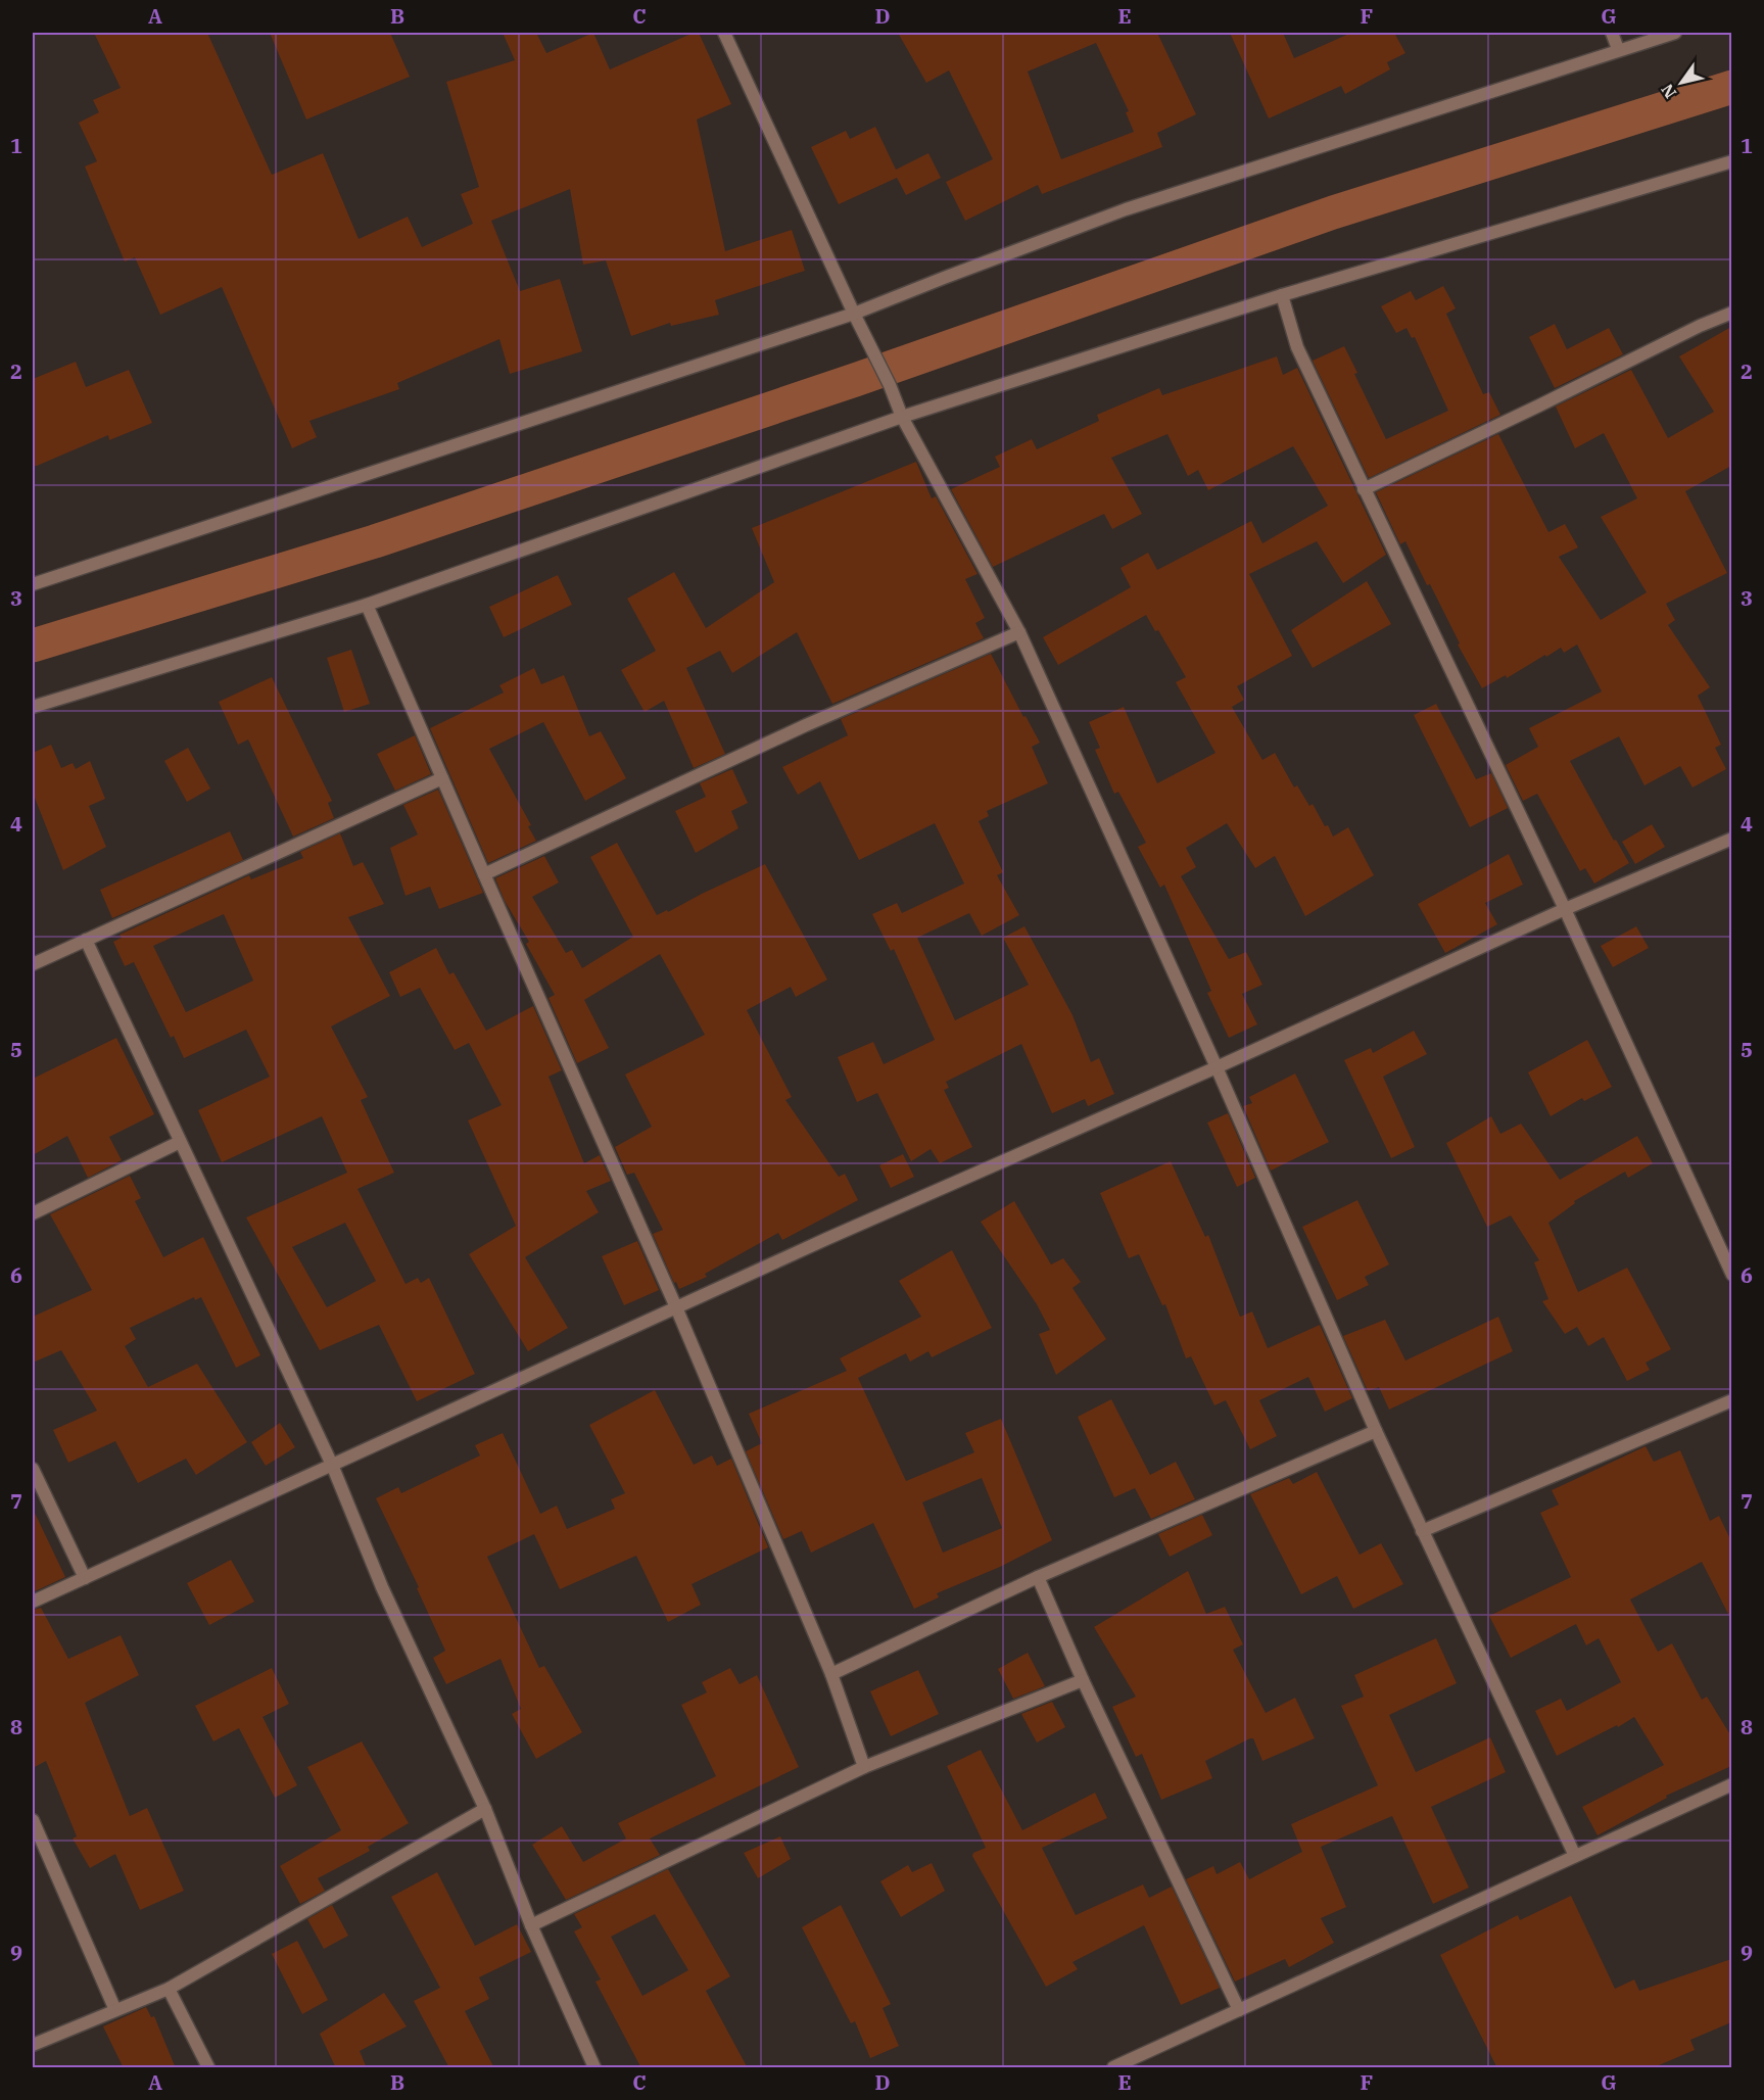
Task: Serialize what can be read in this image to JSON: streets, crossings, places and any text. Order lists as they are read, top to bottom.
{
  "north": "bottom left",
  "grid": {
    "columns": [
      "A",
      "B",
      "C",
      "D",
      "E",
      "F",
      "G"
    ],
    "rows": [
      "1",
      "2",
      "3",
      "4",
      "5",
      "6",
      "7",
      "8",
      "9"
    ]
  }
}
